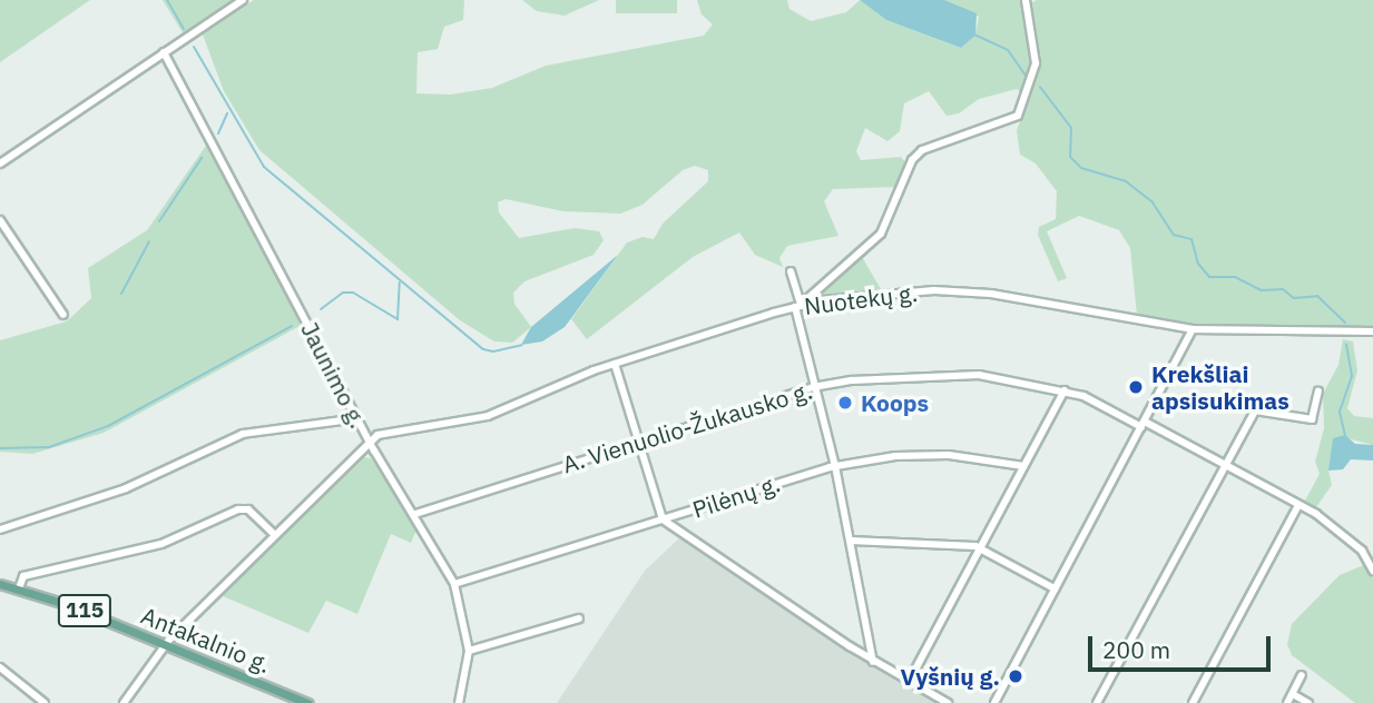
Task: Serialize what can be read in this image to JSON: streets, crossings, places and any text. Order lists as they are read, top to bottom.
{
  "streets": {
    "main road": ["115", "Antakalnio g."],
    "street": [
      "Nuotekų g.",
      "Jaunimo g.",
      "A. Vienuolio-Žukausko g.",
      "Pilėnų g."
    ]
  },
  "crossings": [
    ["Nuotekų g.", "Jaunimo g."],
    ["Jaunimo g.", "A. Vienuolio-Žukausko g."],
    ["Jaunimo g.", "Pilėnų g."]
  ],
  "places": ["Krekšliai apsisukimas", "Koops", "Vyšnių g."],
  "scale_bar": "200 m"
}
